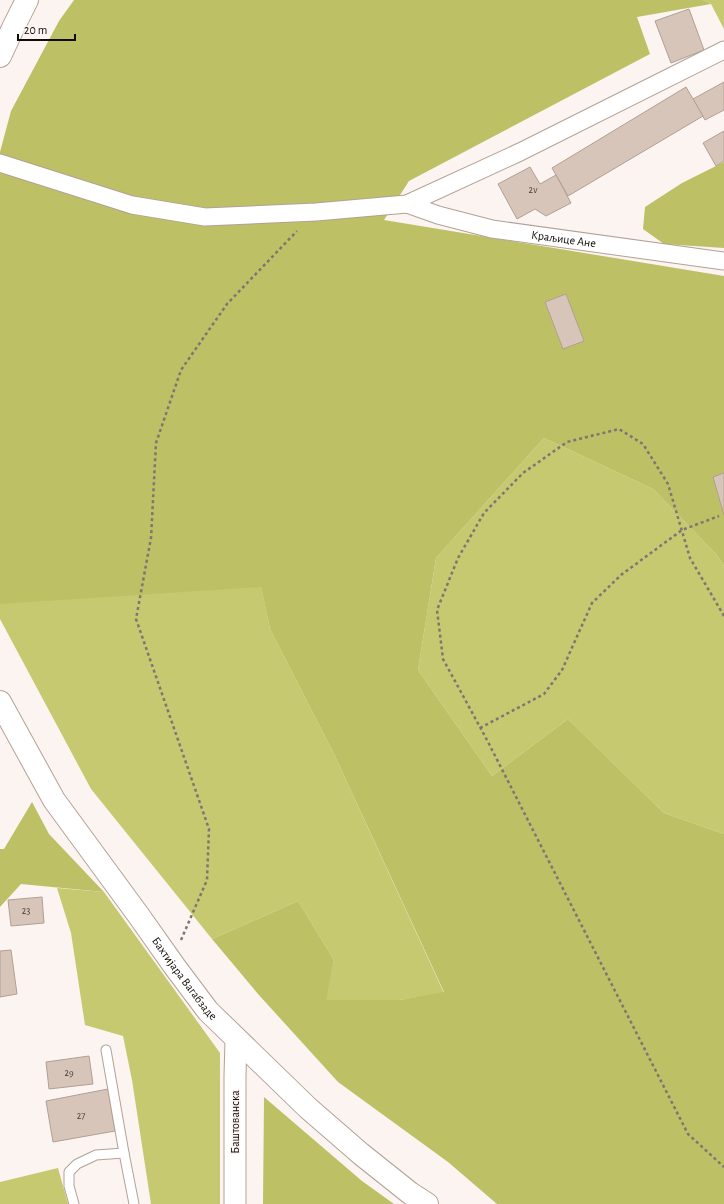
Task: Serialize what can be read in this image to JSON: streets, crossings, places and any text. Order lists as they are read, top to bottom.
{
  "streets": {
    "main road": ["Бахтијара Вагабзаде"],
    "street": ["Краљице Ане", "Баштованска"]
  },
  "crossings": [
    ["Бахтијара Вагабзаде", "Баштованска"]
  ],
  "house_numbers": [
    "2v",
    "23",
    "29",
    "27"
  ],
  "scale_bar": "20 m"
}
